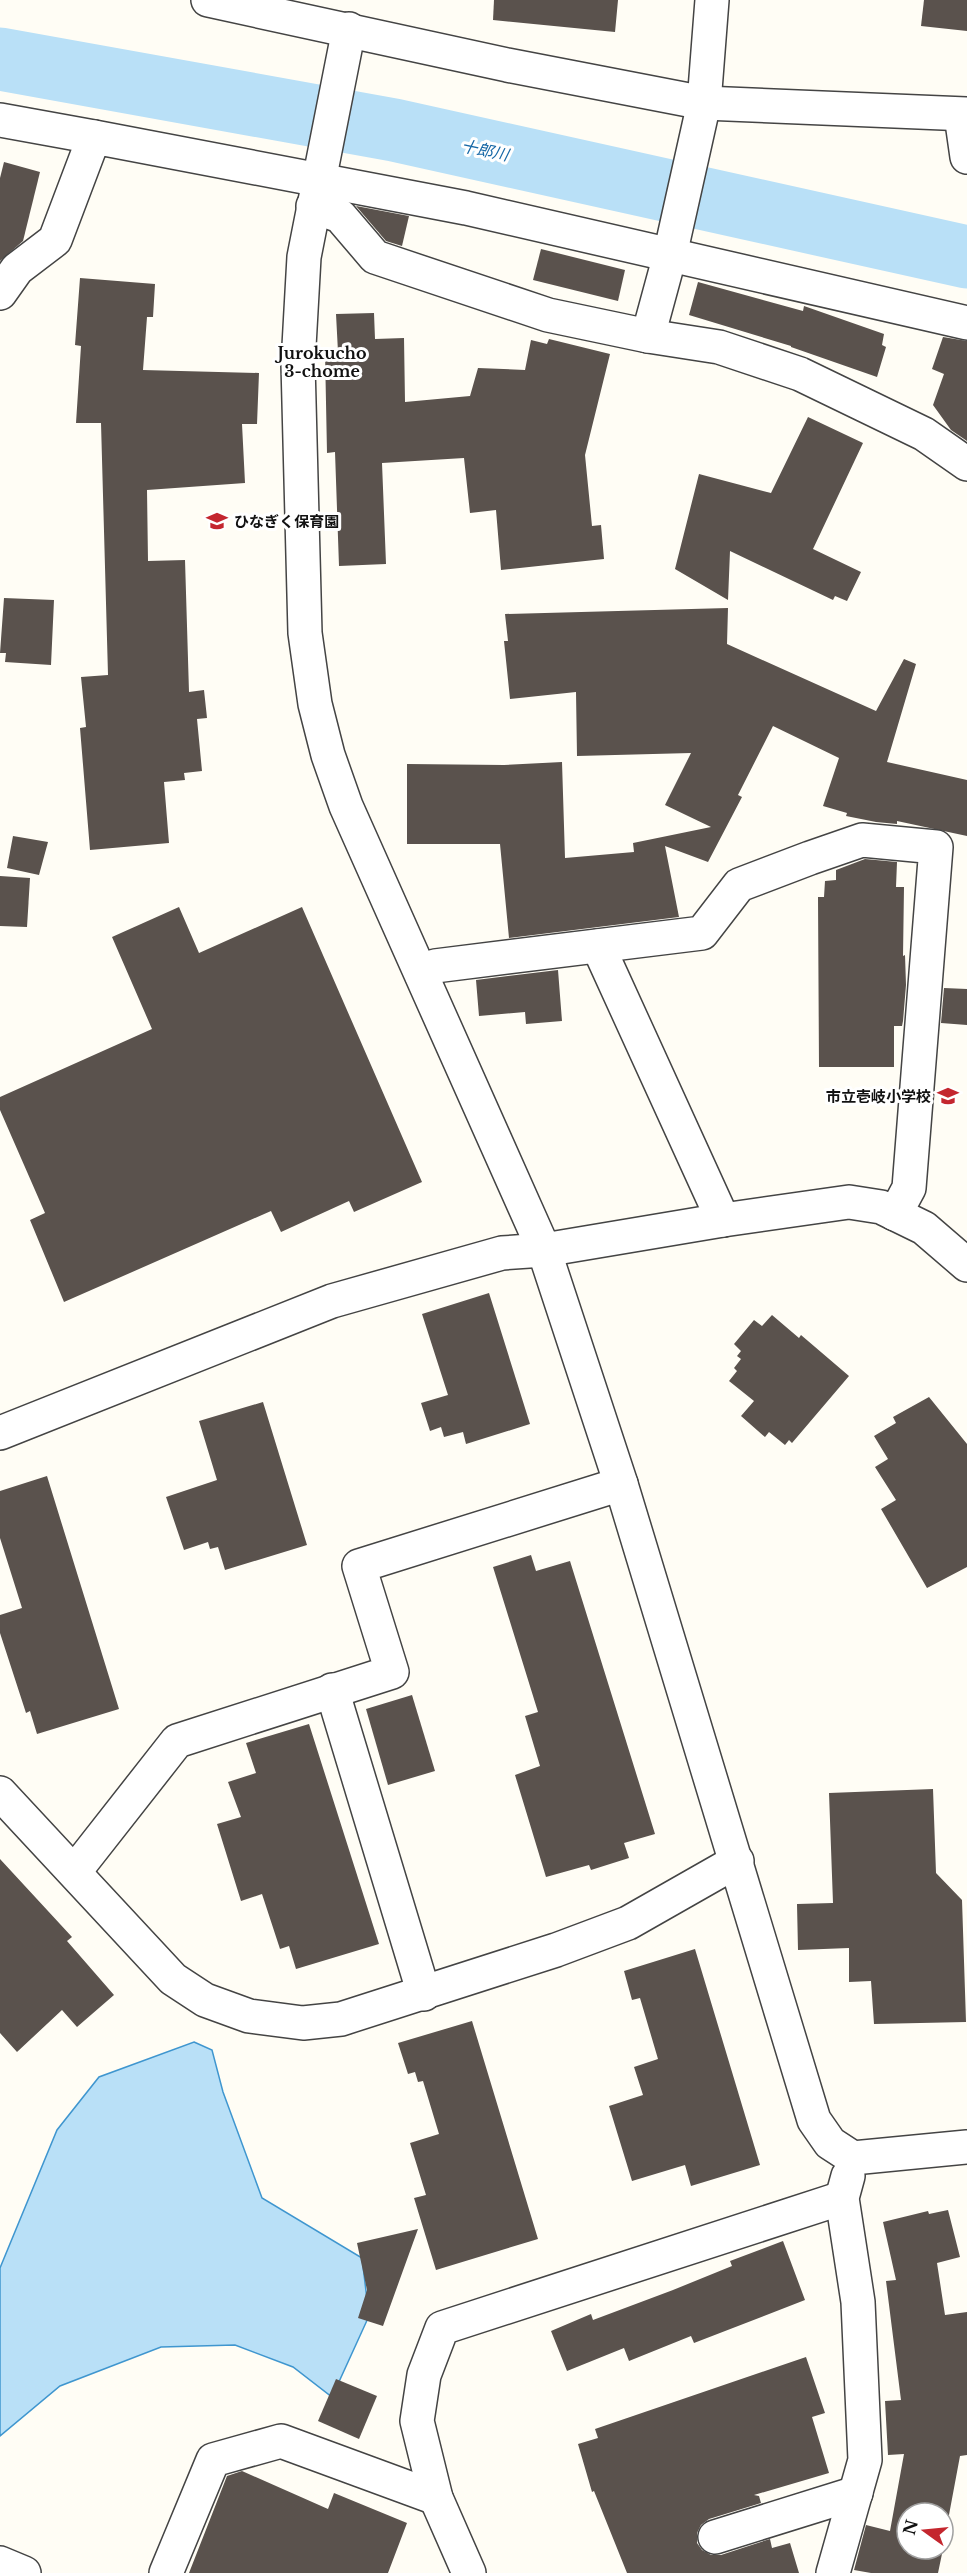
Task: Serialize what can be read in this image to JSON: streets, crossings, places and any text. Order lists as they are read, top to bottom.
{
  "districts": ["Jurokucho 3-chome"],
  "water": ["十郎川"],
  "places": {
    "school or university": ["ひなぎく保育園", "市立壱岐小学校"]
  },
  "north": "left"
}
